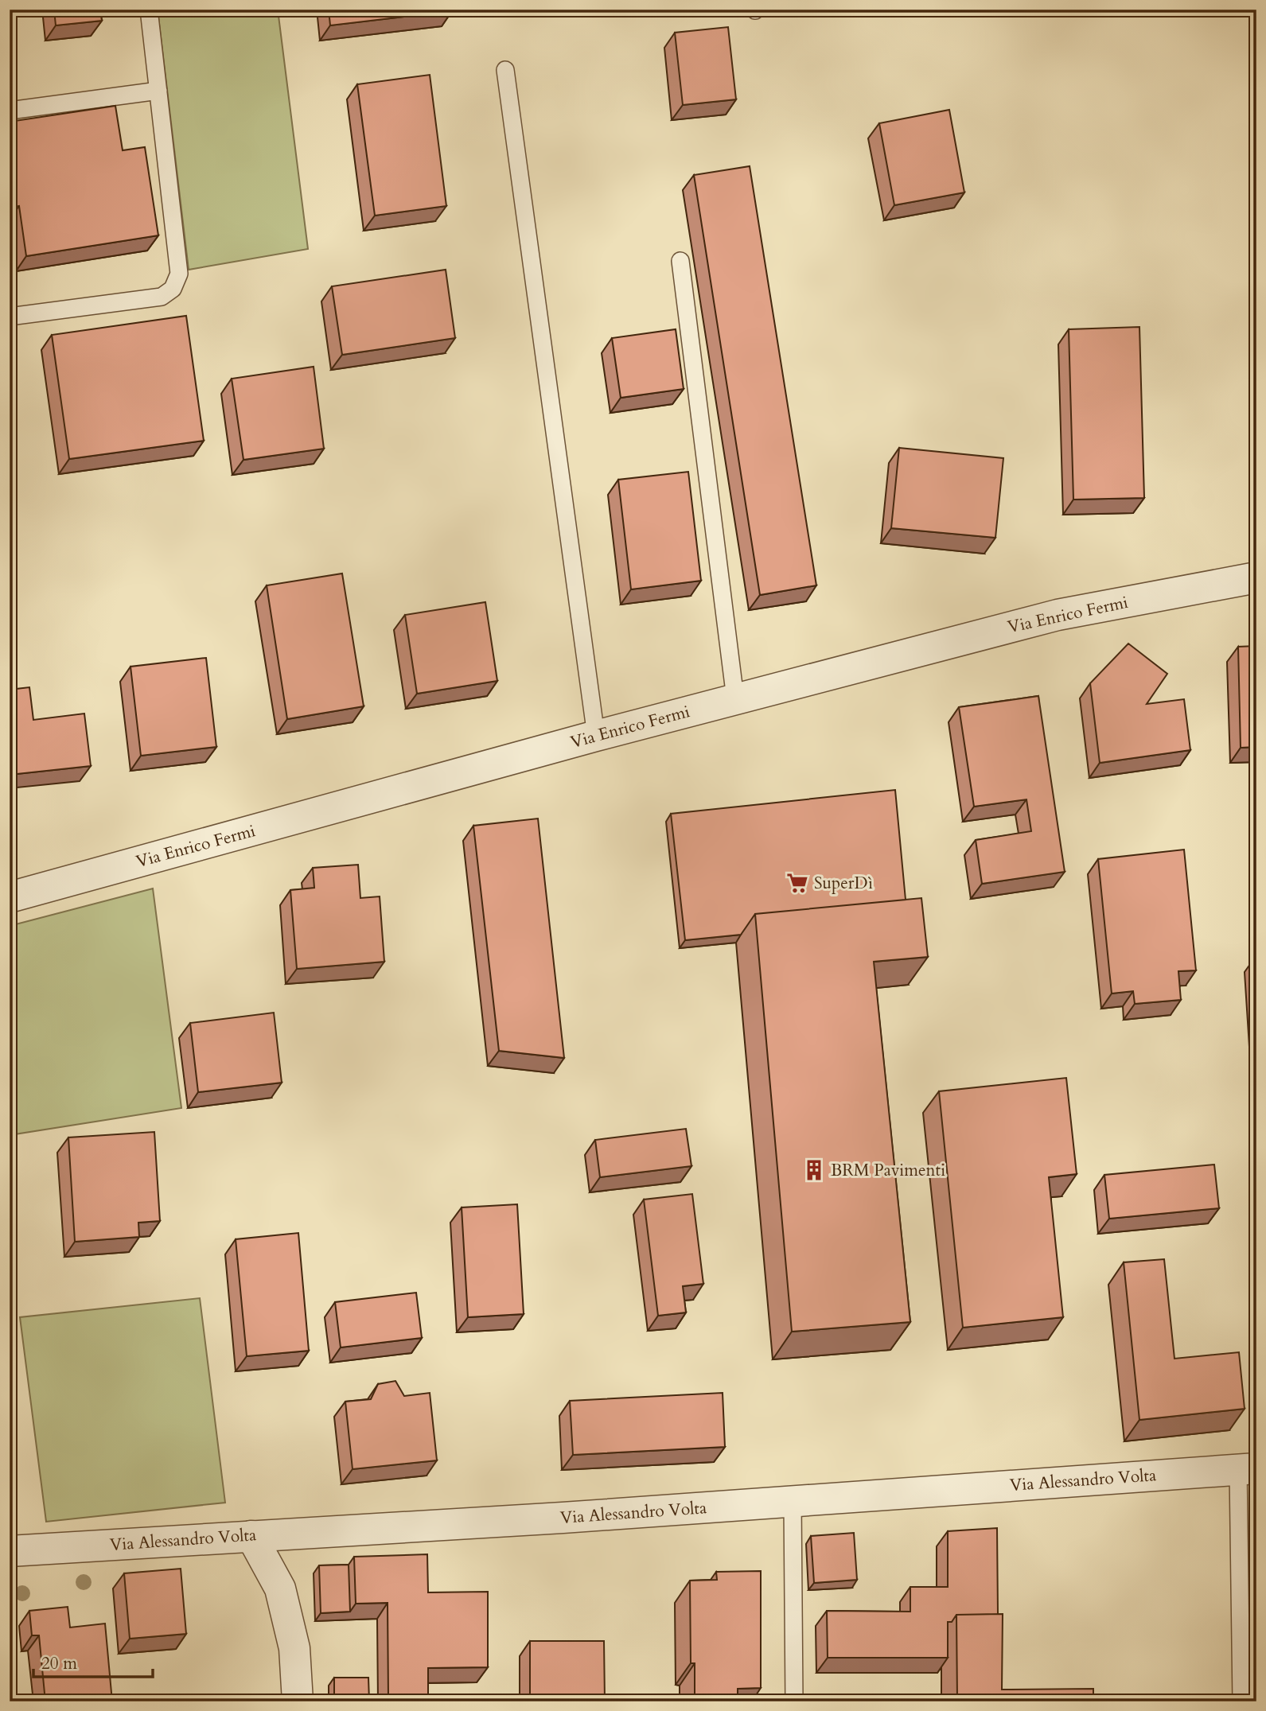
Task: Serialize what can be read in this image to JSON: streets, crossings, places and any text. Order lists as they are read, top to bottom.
{
  "streets": {
    "street": ["Via Enrico Fermi", "Via Alessandro Volta"]
  },
  "places": {
    "supermarket": ["SuperDì"],
    "building": ["BRM Pavimenti"]
  },
  "scale_bar": "20 m"
}
